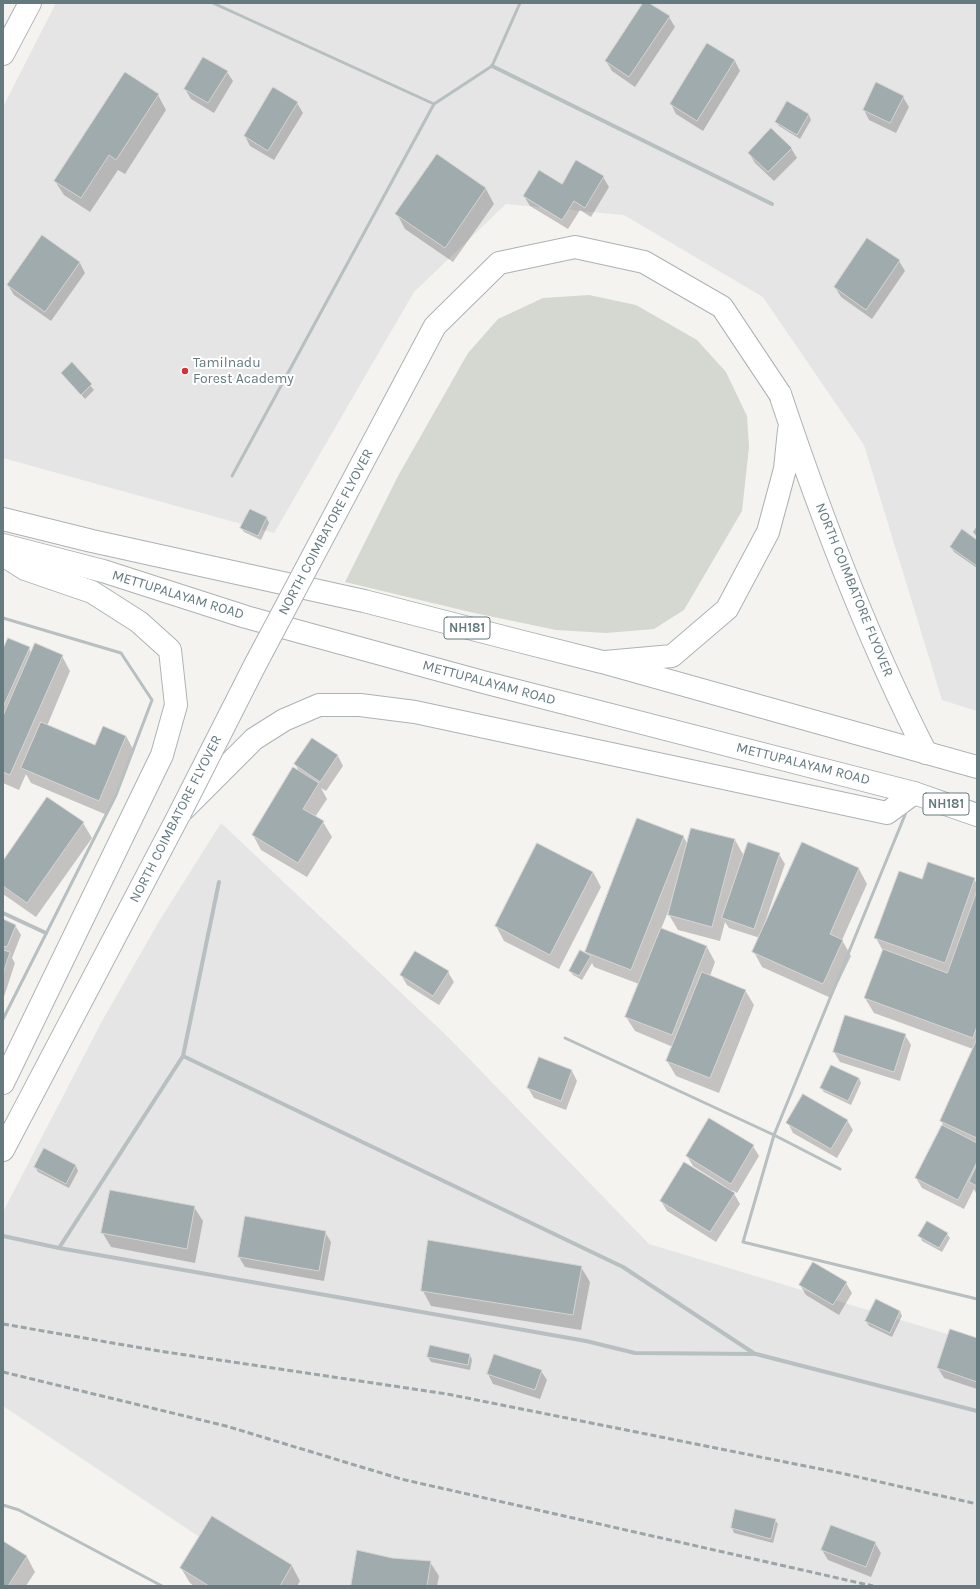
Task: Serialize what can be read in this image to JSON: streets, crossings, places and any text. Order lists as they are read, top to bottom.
{
  "streets": {
    "main road": ["NORTH COIMBATORE FLYOVER", "METTUPALAYAM ROAD", "NH181"]
  },
  "crossings": [
    ["NORTH COIMBATORE FLYOVER", "METTUPALAYAM ROAD"]
  ],
  "places": ["Tamilnadu Forest Academy"]
}
